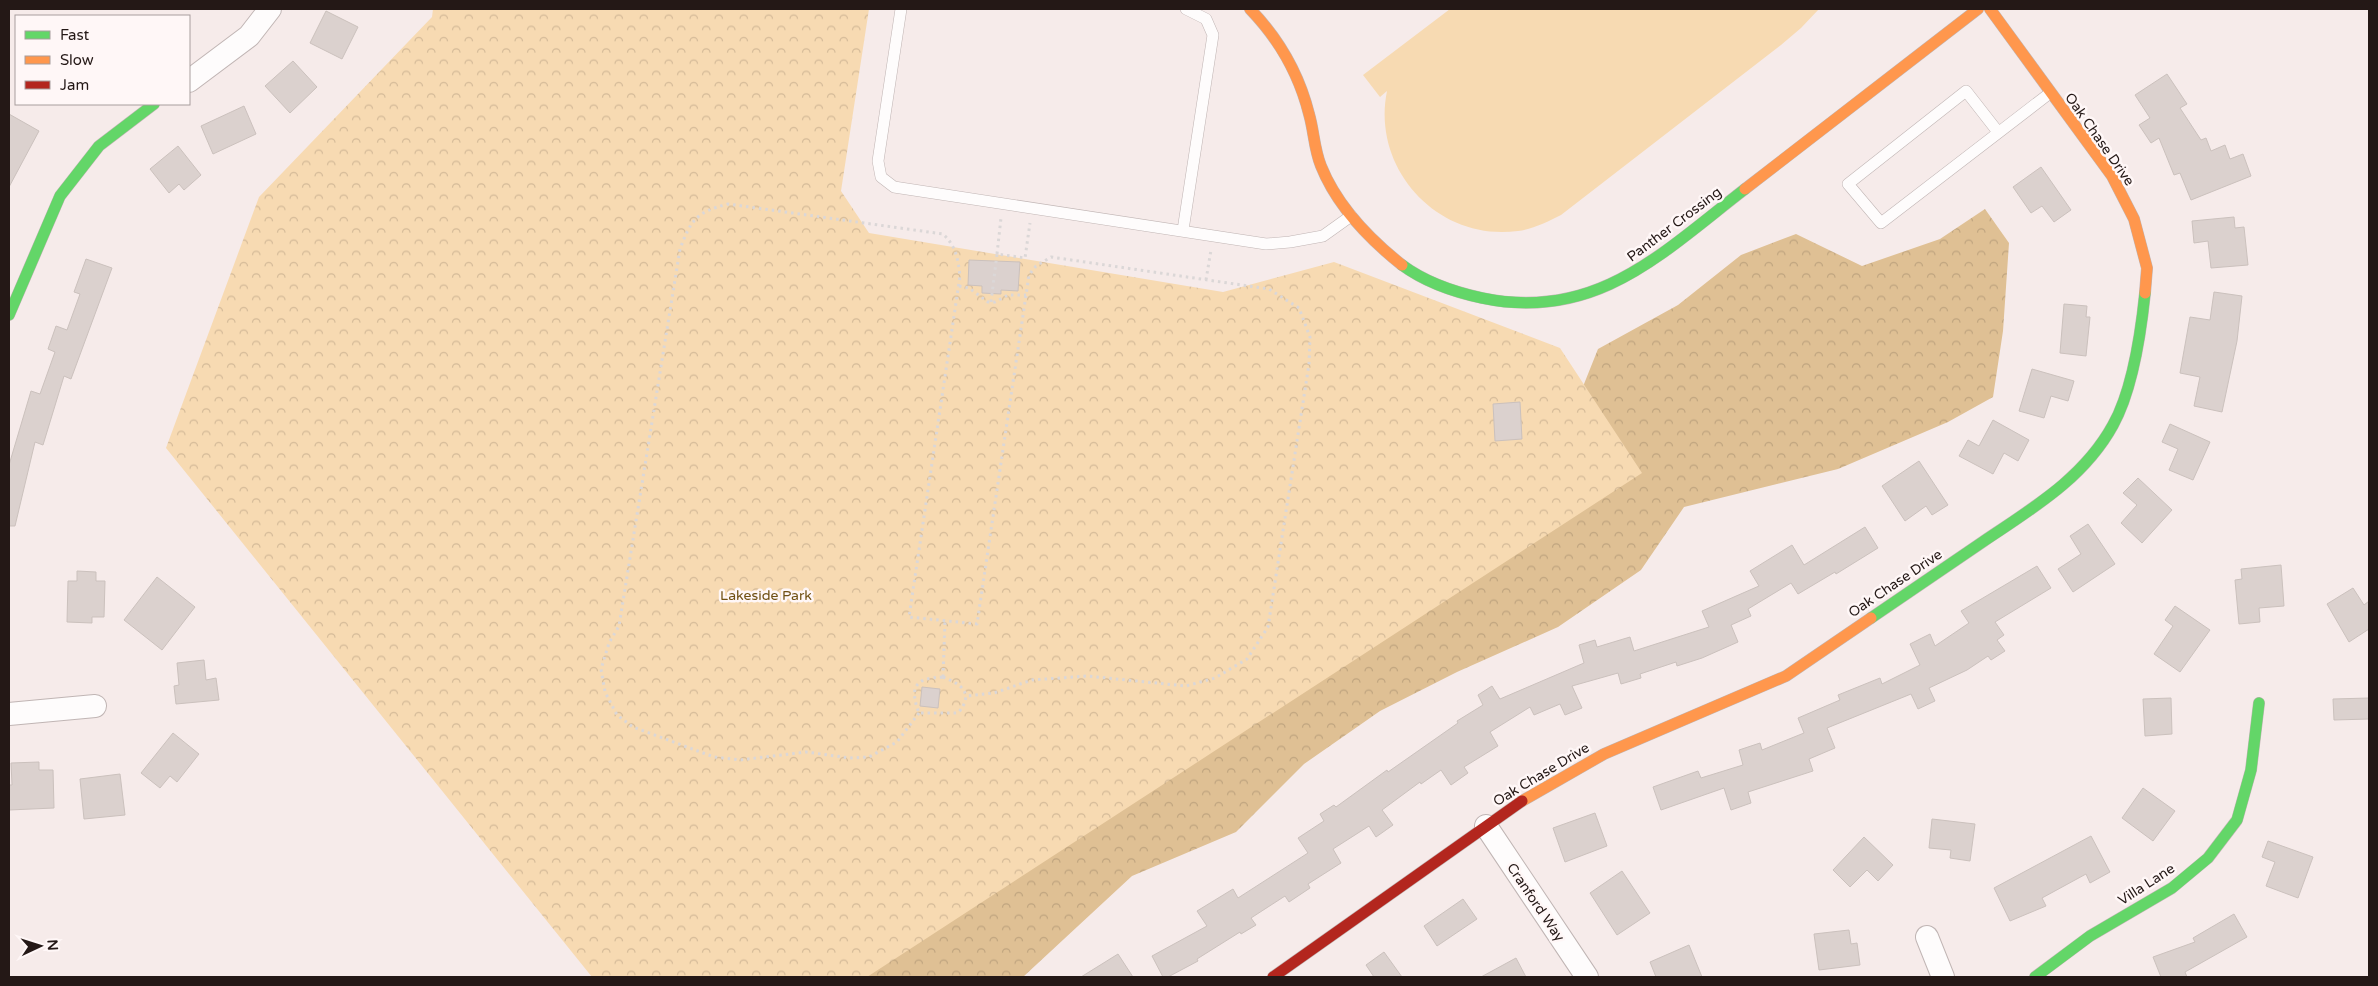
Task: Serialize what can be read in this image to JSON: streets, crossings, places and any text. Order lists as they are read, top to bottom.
{
  "streets": {
    "street": [
      "Oak Chase Drive",
      "Panther Crossing",
      "Villa Lane",
      "Cranford Way"
    ]
  },
  "crossings": [
    ["Oak Chase Drive", "Cranford Way"]
  ],
  "parks": ["Lakeside Park"],
  "legend": ["Fast", "Slow", "Jam"],
  "north": "right"
}
